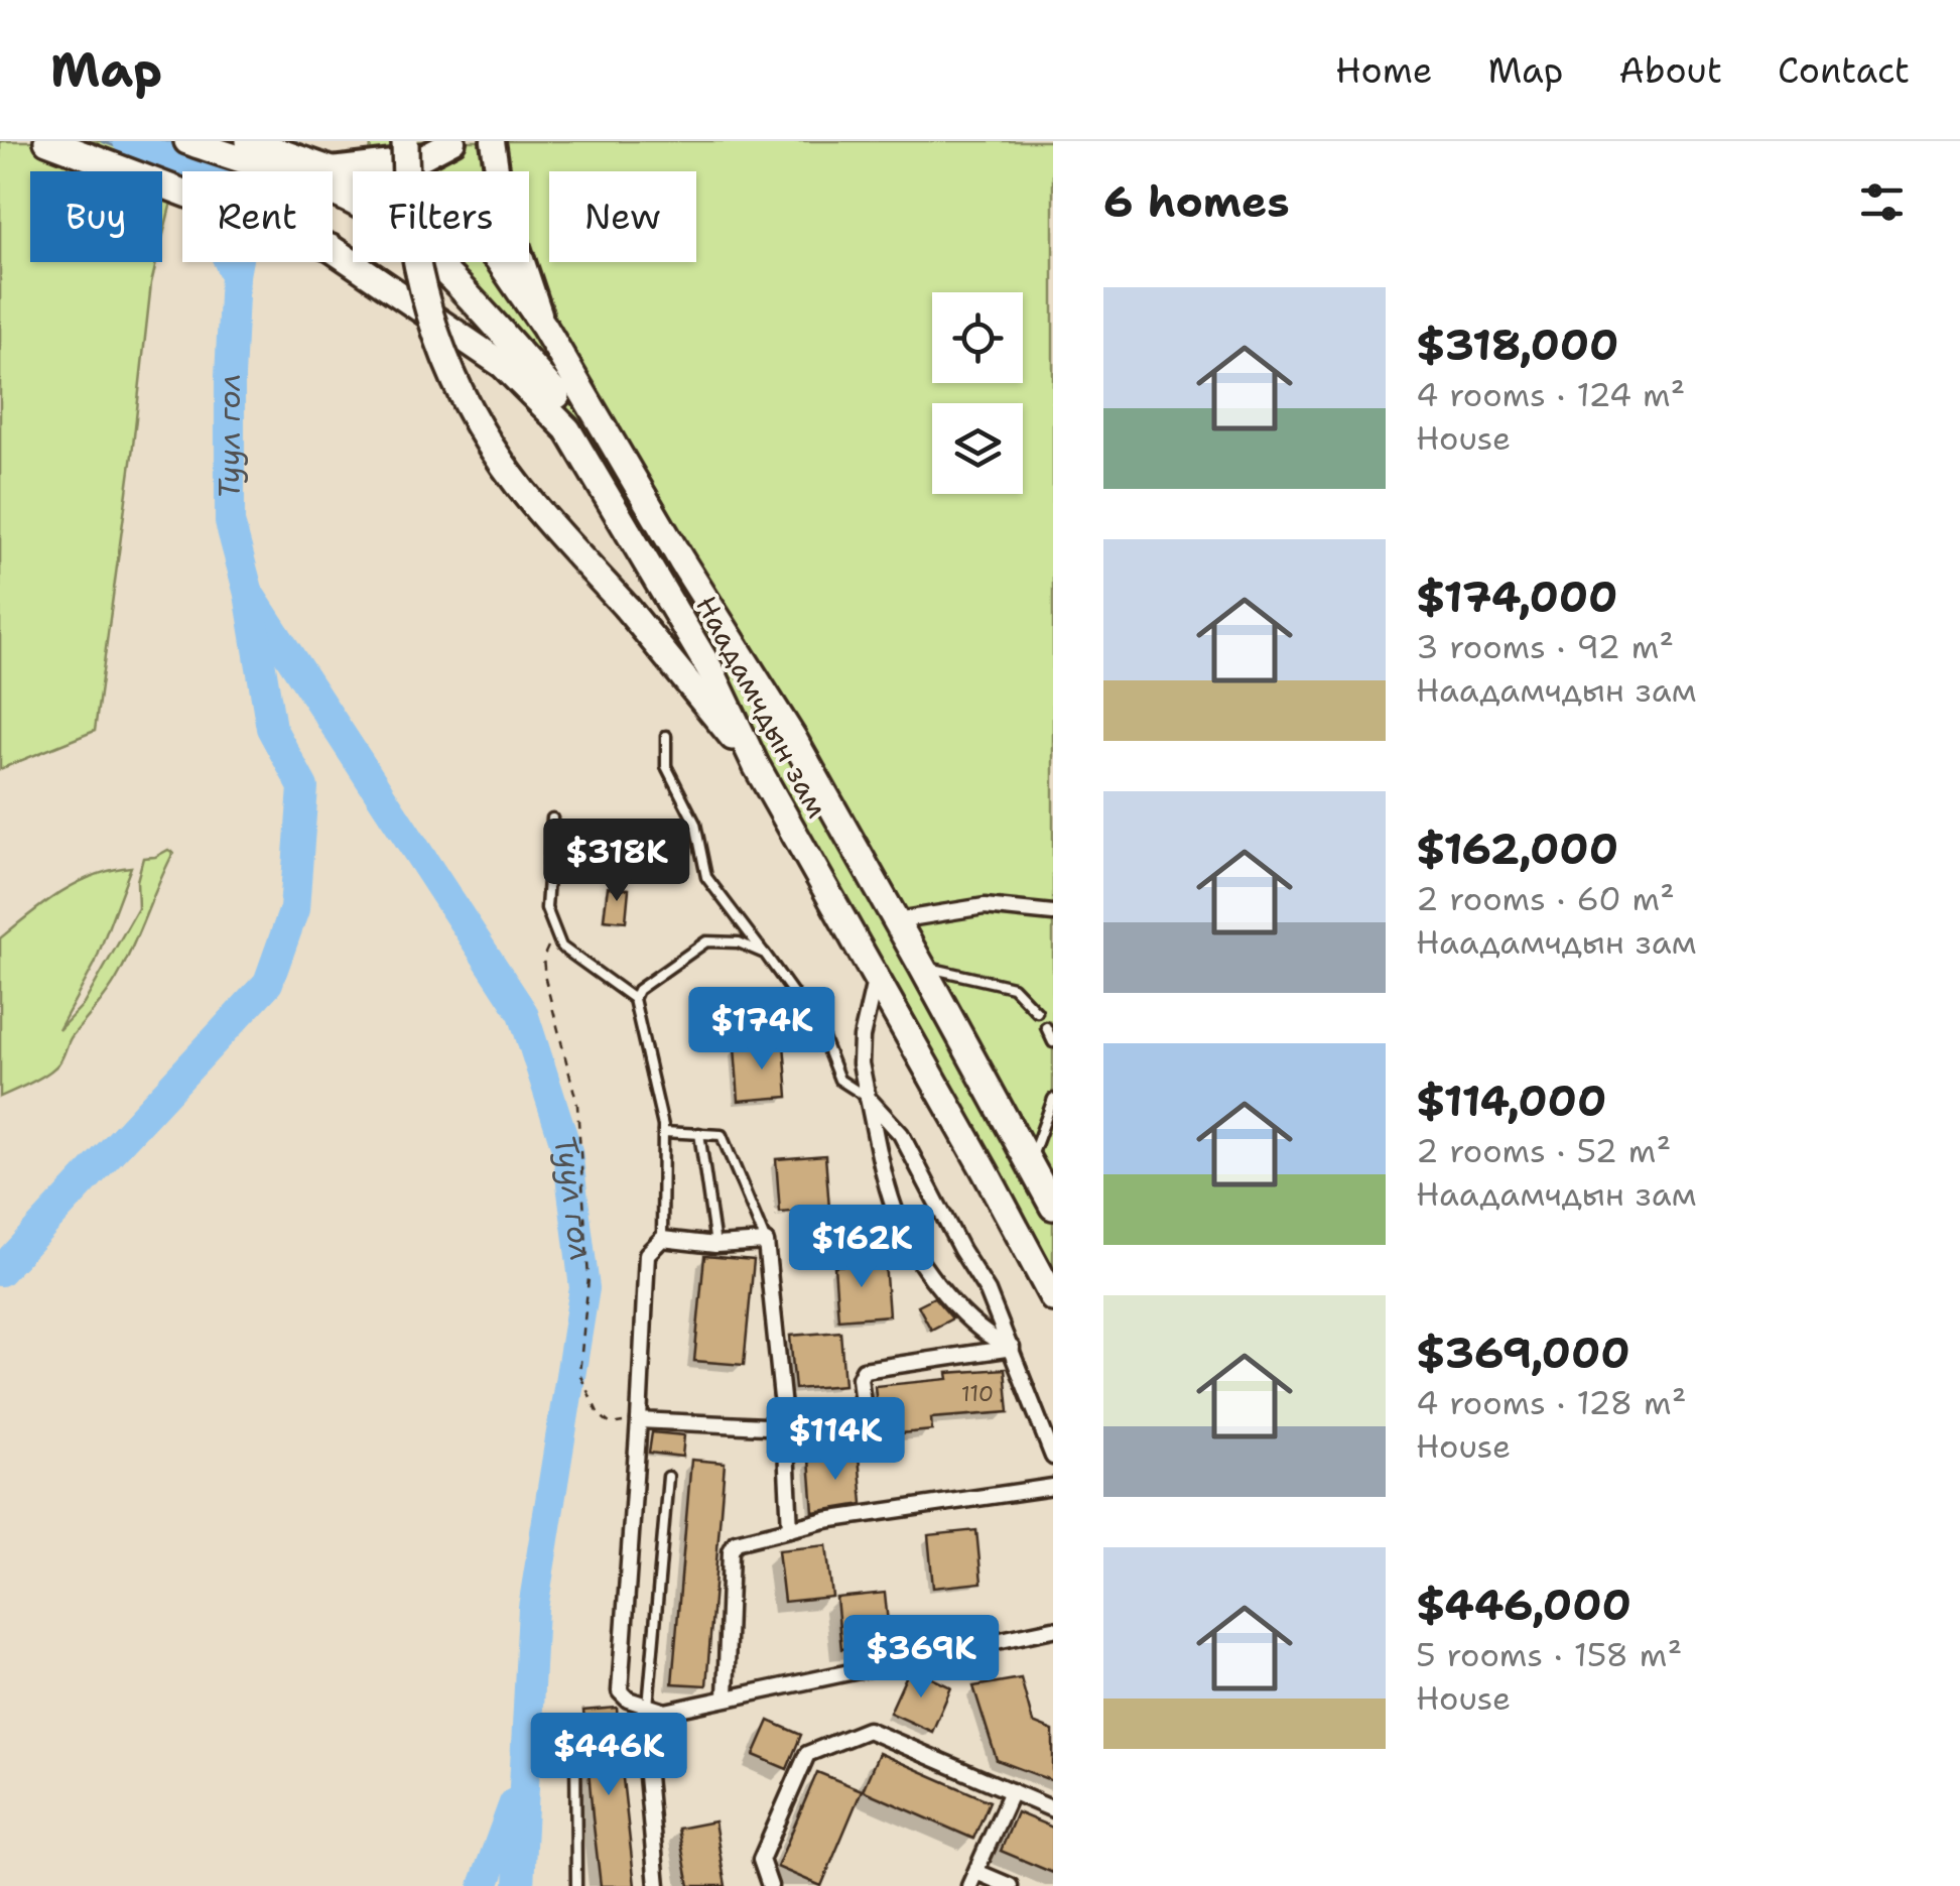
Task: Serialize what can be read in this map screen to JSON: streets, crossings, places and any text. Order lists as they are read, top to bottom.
{
  "streets": {
    "highway": ["Наадамчдын зам"]
  },
  "water": ["Туул гол"],
  "house_numbers": ["110"],
  "page": {
    "header": "Map",
    "nav": [
      "Home",
      "Map",
      "About",
      "Contact"
    ],
    "heading": "6 homes",
    "chip": [
      "Buy",
      "Rent",
      "Filters",
      "New"
    ],
    "list": [
      {
        "name": "$318,000",
        "note": "4 rooms · 124 m² · House"
      },
      {
        "name": "$174,000",
        "note": "3 rooms · 92 m² · Наадамчдын зам"
      },
      {
        "name": "$162,000",
        "note": "2 rooms · 60 m² · Наадамчдын зам"
      },
      {
        "name": "$114,000",
        "note": "2 rooms · 52 m² · Наадамчдын зам"
      },
      {
        "name": "$369,000",
        "note": "4 rooms · 128 m² · House"
      },
      {
        "name": "$446,000",
        "note": "5 rooms · 158 m² · House"
      }
    ],
    "price": [
      "$318K",
      "$174K",
      "$162K",
      "$114K",
      "$369K",
      "$446K"
    ]
  }
}
